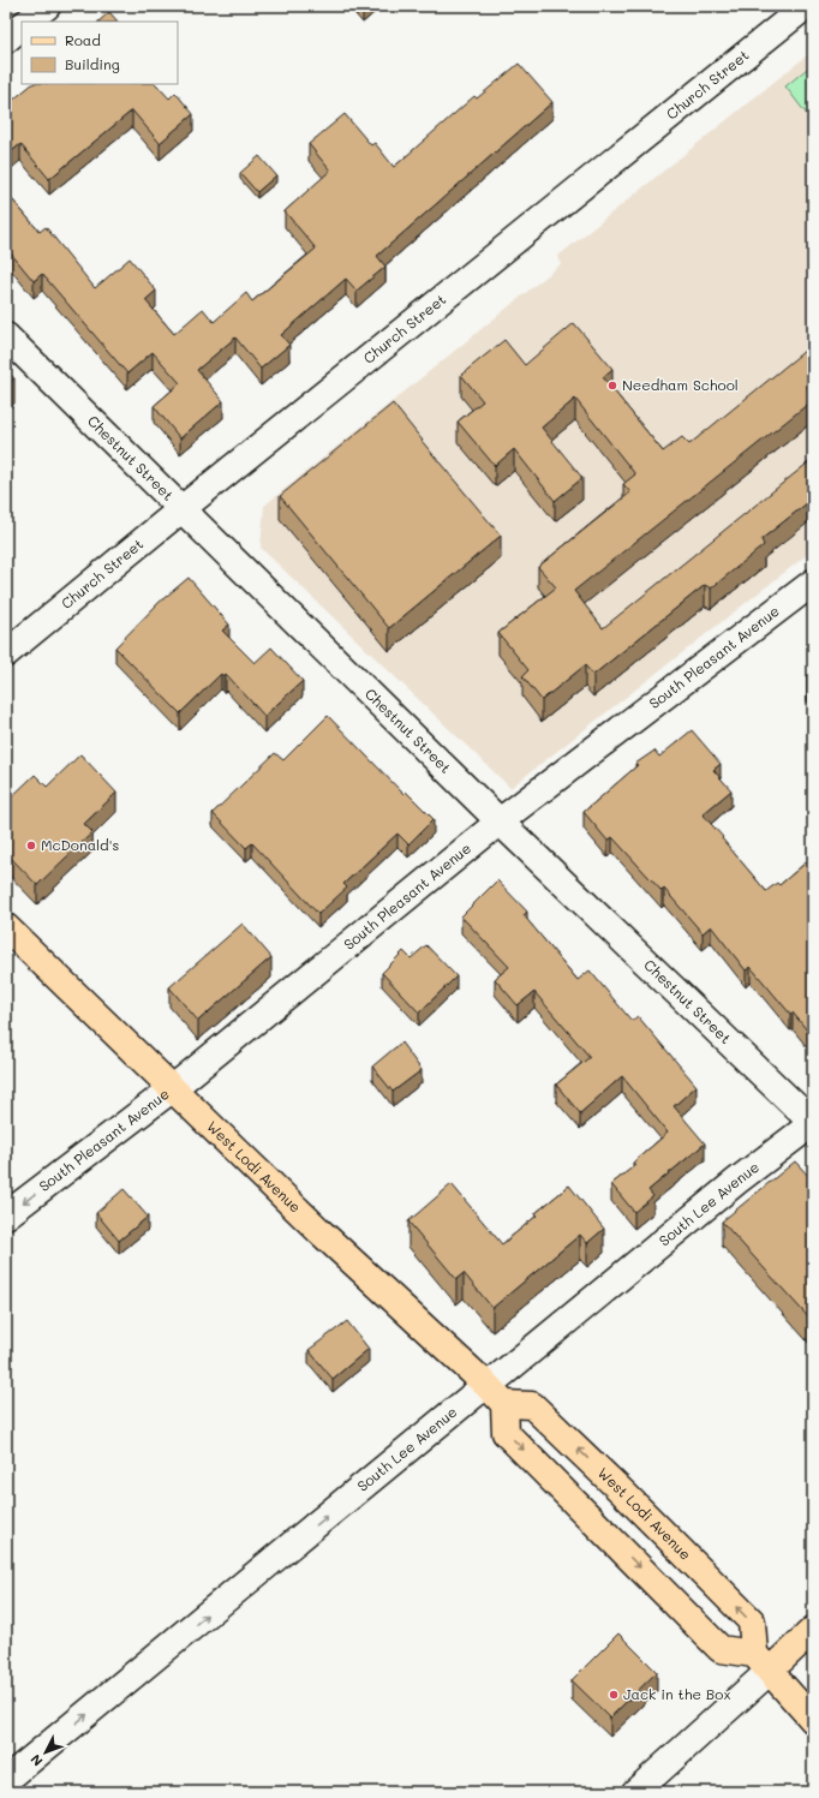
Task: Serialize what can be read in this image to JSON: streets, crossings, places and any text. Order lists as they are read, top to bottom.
{
  "streets": {
    "main road": ["West Lodi Avenue"],
    "street": [
      "Church Street",
      "Chestnut Street",
      "South Pleasant Avenue",
      "South Lee Avenue"
    ]
  },
  "crossings": [
    ["Church Street", "Chestnut Street"],
    ["Chestnut Street", "South Pleasant Avenue"],
    ["Chestnut Street", "South Lee Avenue"],
    ["South Pleasant Avenue", "West Lodi Avenue"],
    ["West Lodi Avenue", "South Lee Avenue"]
  ],
  "one_way": ["South Lee Avenue"],
  "places": ["Needham School", "McDonald's", "Jack in the Box"],
  "legend": ["Road", "Building"],
  "north": "bottom left"
}
